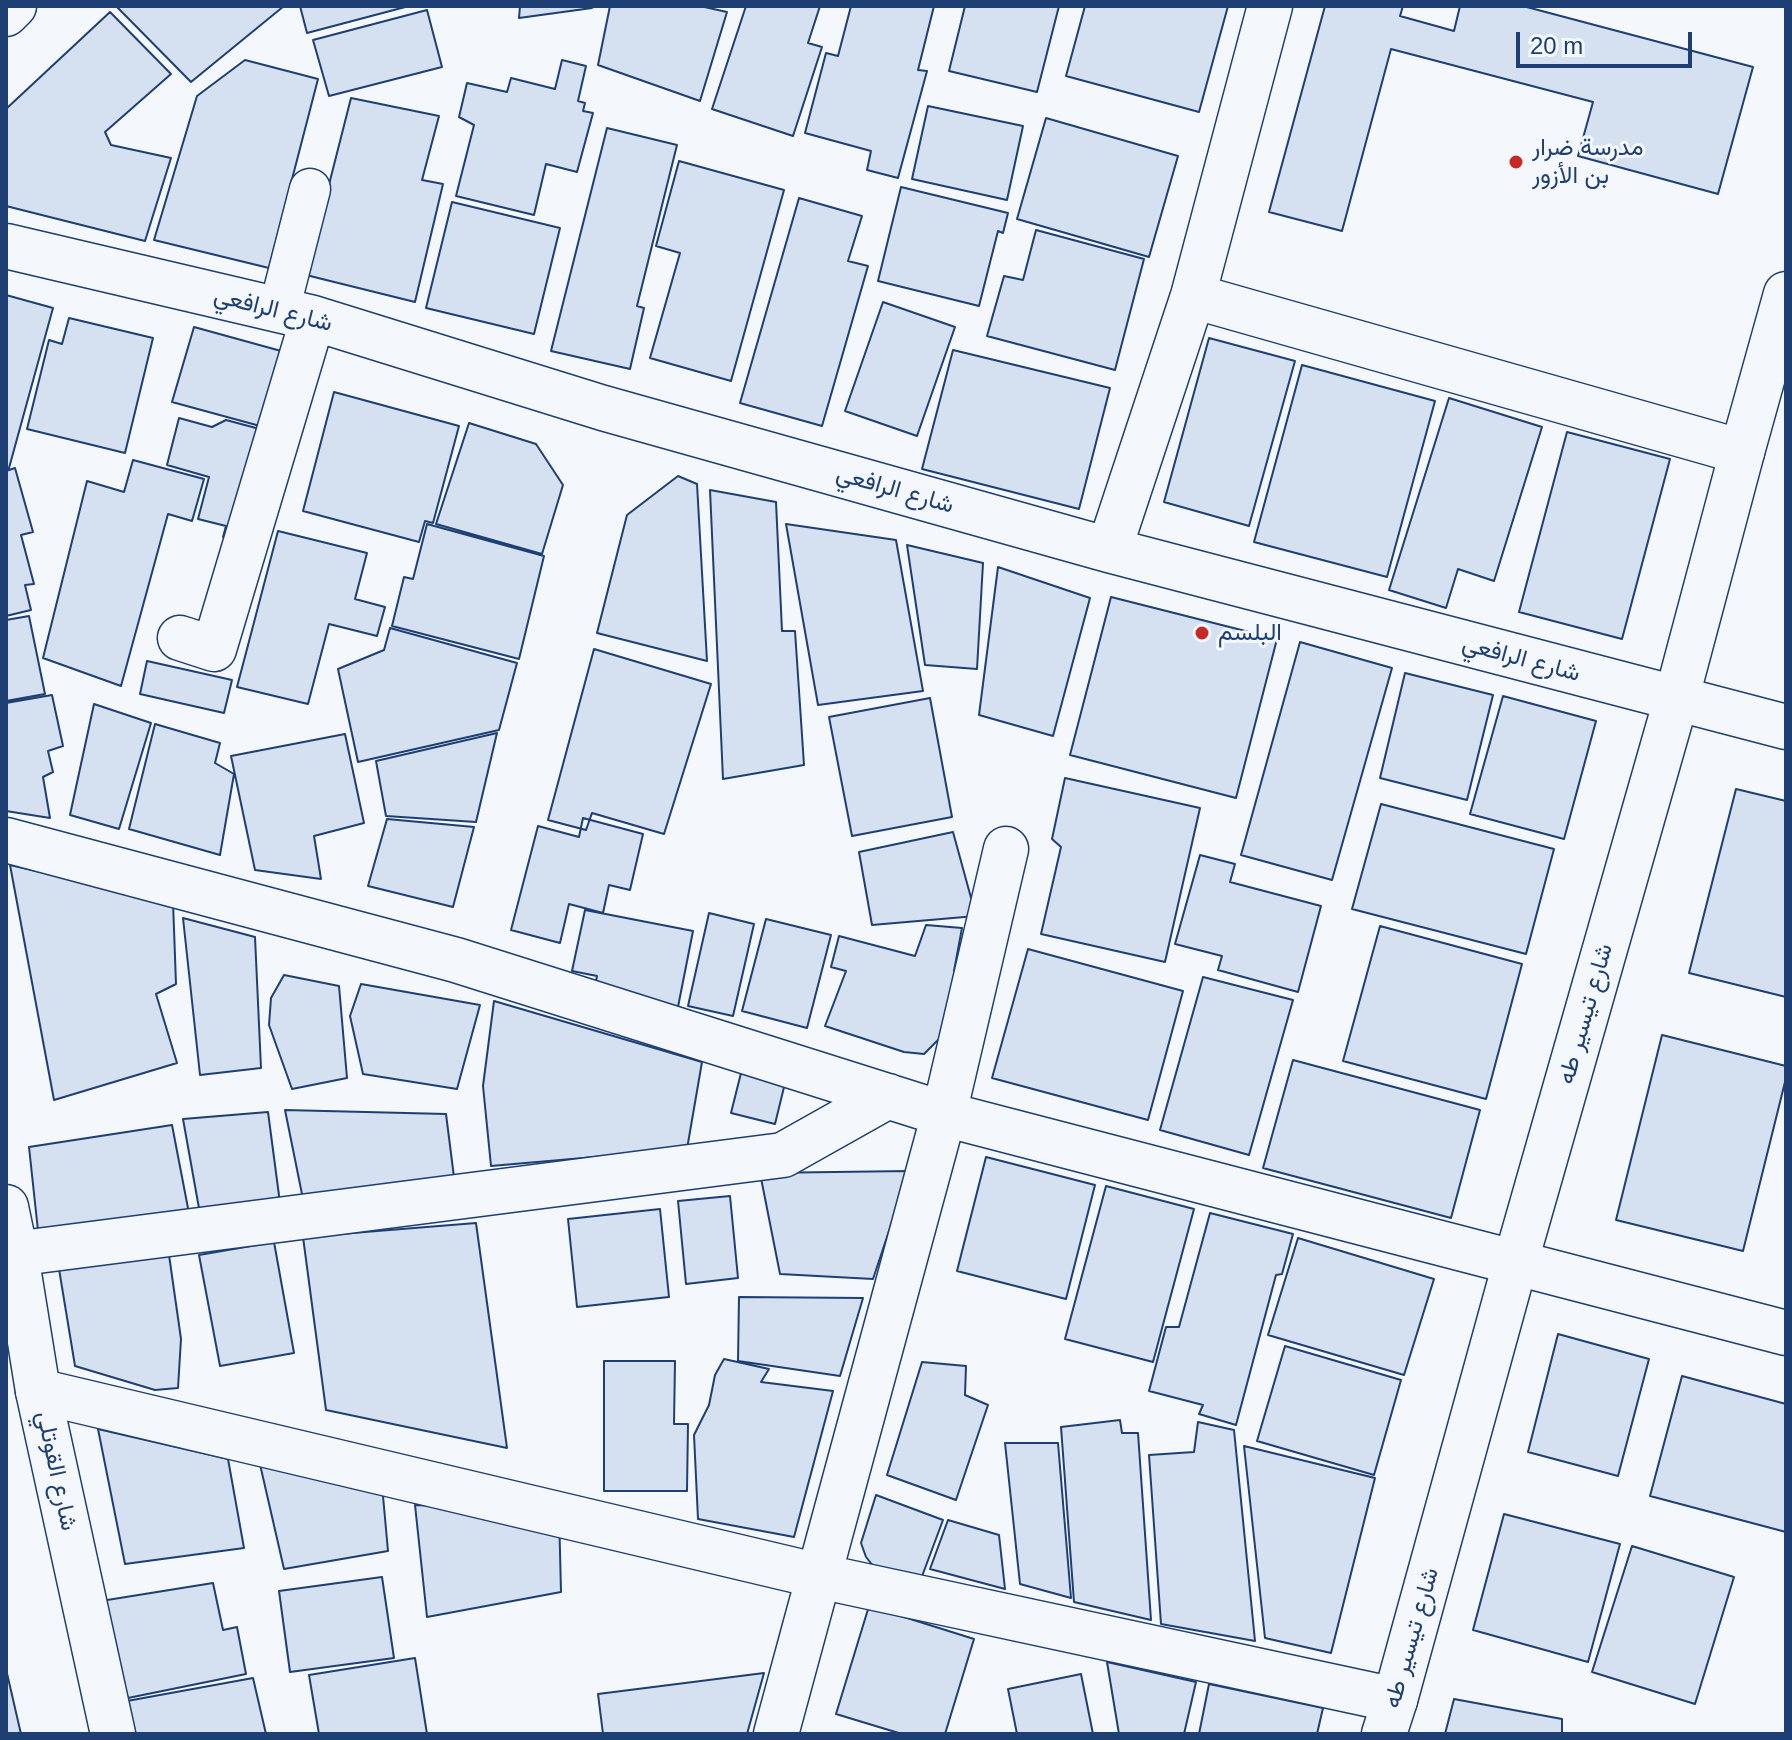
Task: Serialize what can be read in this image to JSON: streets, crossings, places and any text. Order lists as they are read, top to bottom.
{
  "streets": {
    "street": ["شارع الرافعي", "شارع تيسير طه", "شارع القوتلي"]
  },
  "crossings": [
    ["شارع الرافعي", "شارع تيسير طه"]
  ],
  "places": ["مدرسة ضرار بن الأزور", "البلسم"],
  "scale_bar": "20 m"
}
